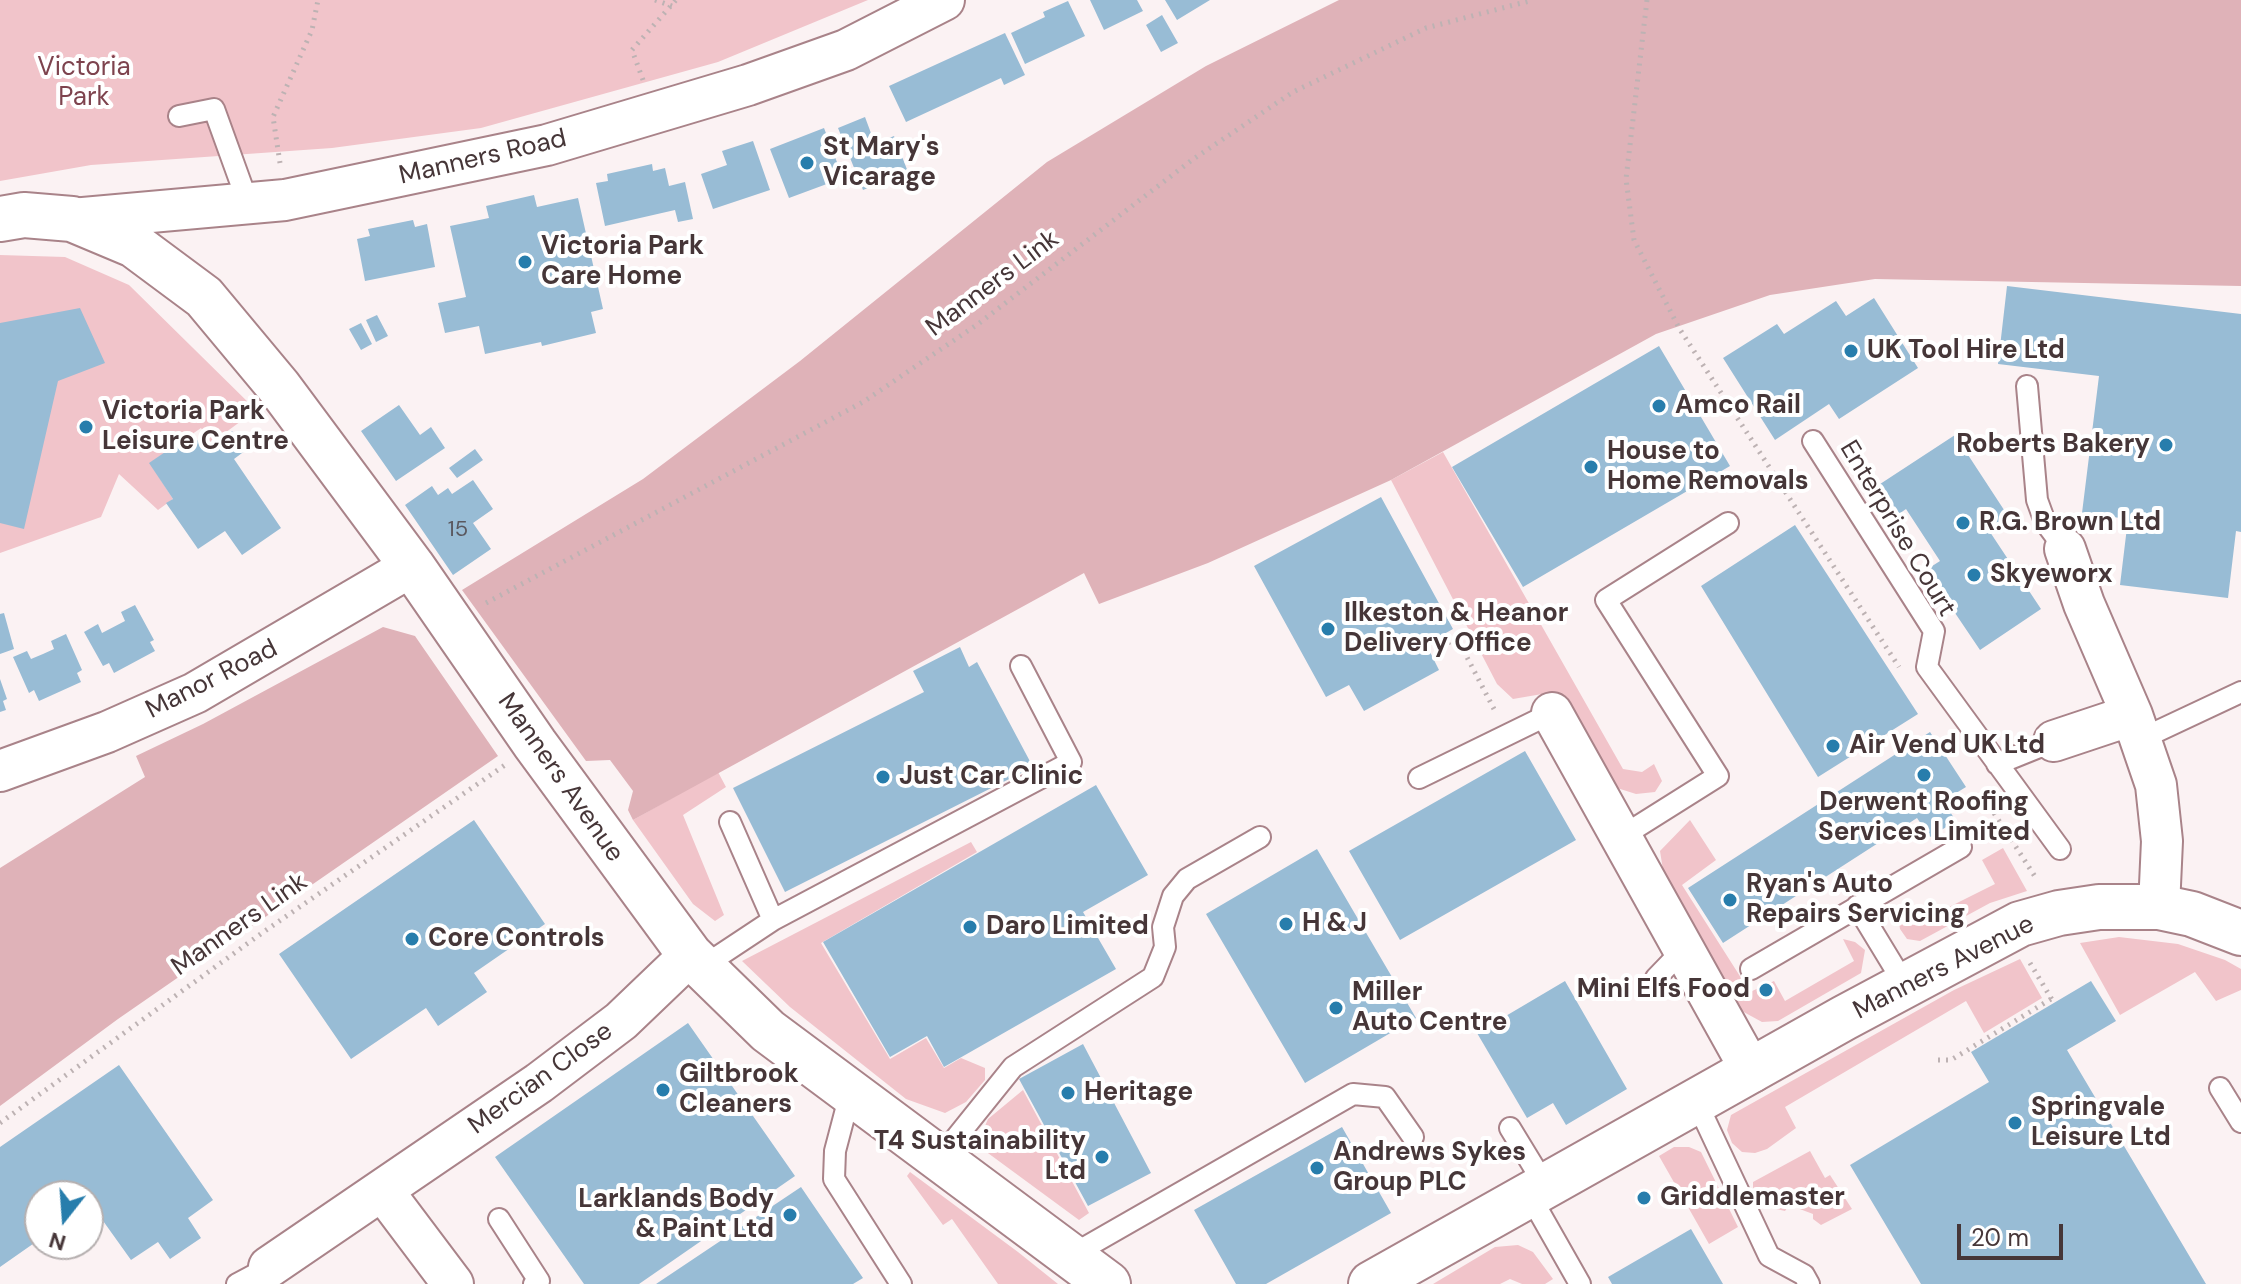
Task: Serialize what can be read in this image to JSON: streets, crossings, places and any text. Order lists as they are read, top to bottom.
{
  "streets": {
    "street": [
      "Manners Road",
      "Manor Road",
      "Manners Avenue",
      "Mercian Close"
    ],
    "lane": ["Enterprise Court"],
    "path": ["Manners Link"]
  },
  "crossings": [
    ["Manners Road", "Manners Avenue"],
    ["Manor Road", "Manners Avenue"],
    ["Manners Avenue", "Mercian Close"]
  ],
  "parks": ["Victoria Park"],
  "places": [
    "St Mary's Vicarage",
    "Victoria Park Care Home",
    "UK Tool Hire Ltd",
    "Amco Rail",
    "Victoria Park Leisure Centre",
    "Roberts Bakery",
    "House to Home Removals",
    "R.G. Brown Ltd",
    "Skyeworx",
    "Ilkeston & Heanor Delivery Office",
    "Air Vend UK Ltd",
    "Derwent Roofing Services Limited",
    "Just Car Clinic",
    "Ryan's Auto Repairs Servicing",
    "H & J",
    "Daro Limited",
    "Core Controls",
    "Mini Elfs Food",
    "Miller Auto Centre",
    "Giltbrook Cleaners",
    "Heritage",
    "Springvale Leisure Ltd",
    "T4 Sustainability Ltd",
    "Andrews Sykes Group PLC",
    "Griddlemaster",
    "Larklands Body & Paint Ltd"
  ],
  "house_numbers": ["15"],
  "scale_bar": "20 m",
  "north": "bottom"
}
